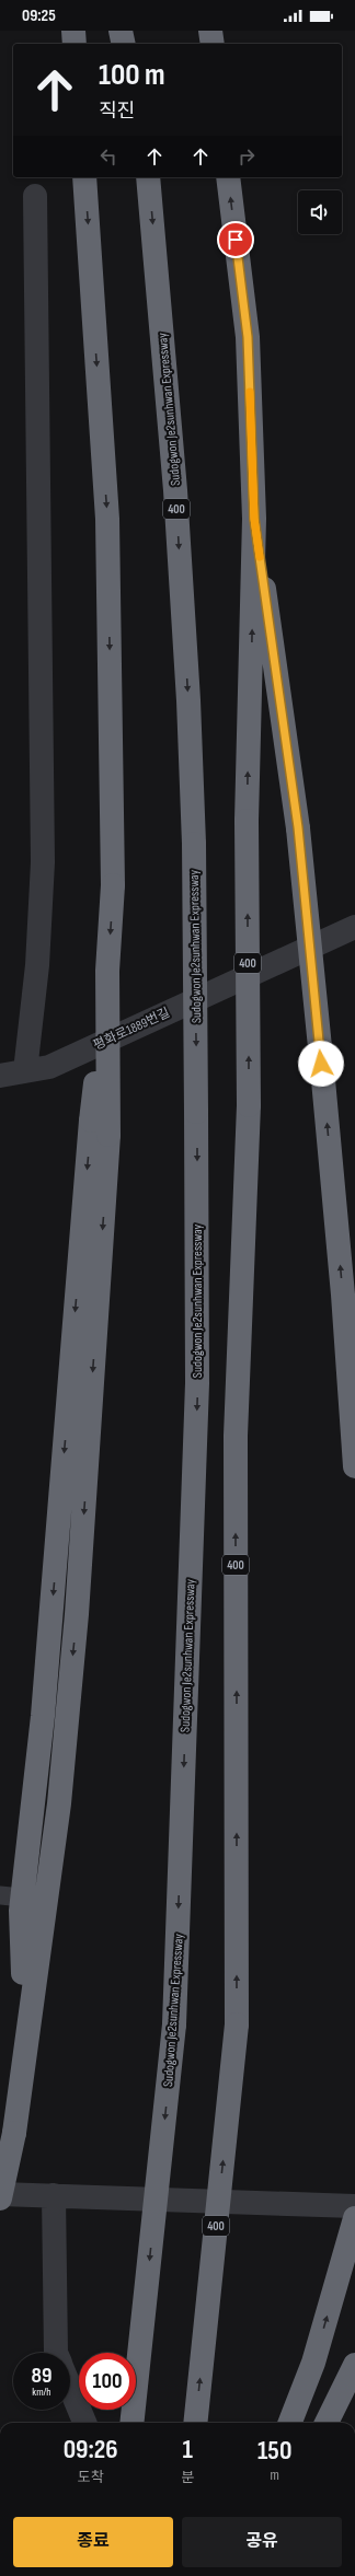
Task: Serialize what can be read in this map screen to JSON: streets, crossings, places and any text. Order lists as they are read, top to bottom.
{
  "streets": {
    "highway": ["Sudogwon Je2sunhwan Expressway", "400"],
    "street": ["평화로1889번길"]
  },
  "page": {
    "status": "09:25",
    "turn": ["100 m", "직진"],
    "speed": "89 km/h",
    "limit": "100",
    "eta": [
      "09:26",
      "도착",
      "1",
      "분",
      "150",
      "m"
    ],
    "buttons": ["종료", "공유"]
  }
}
